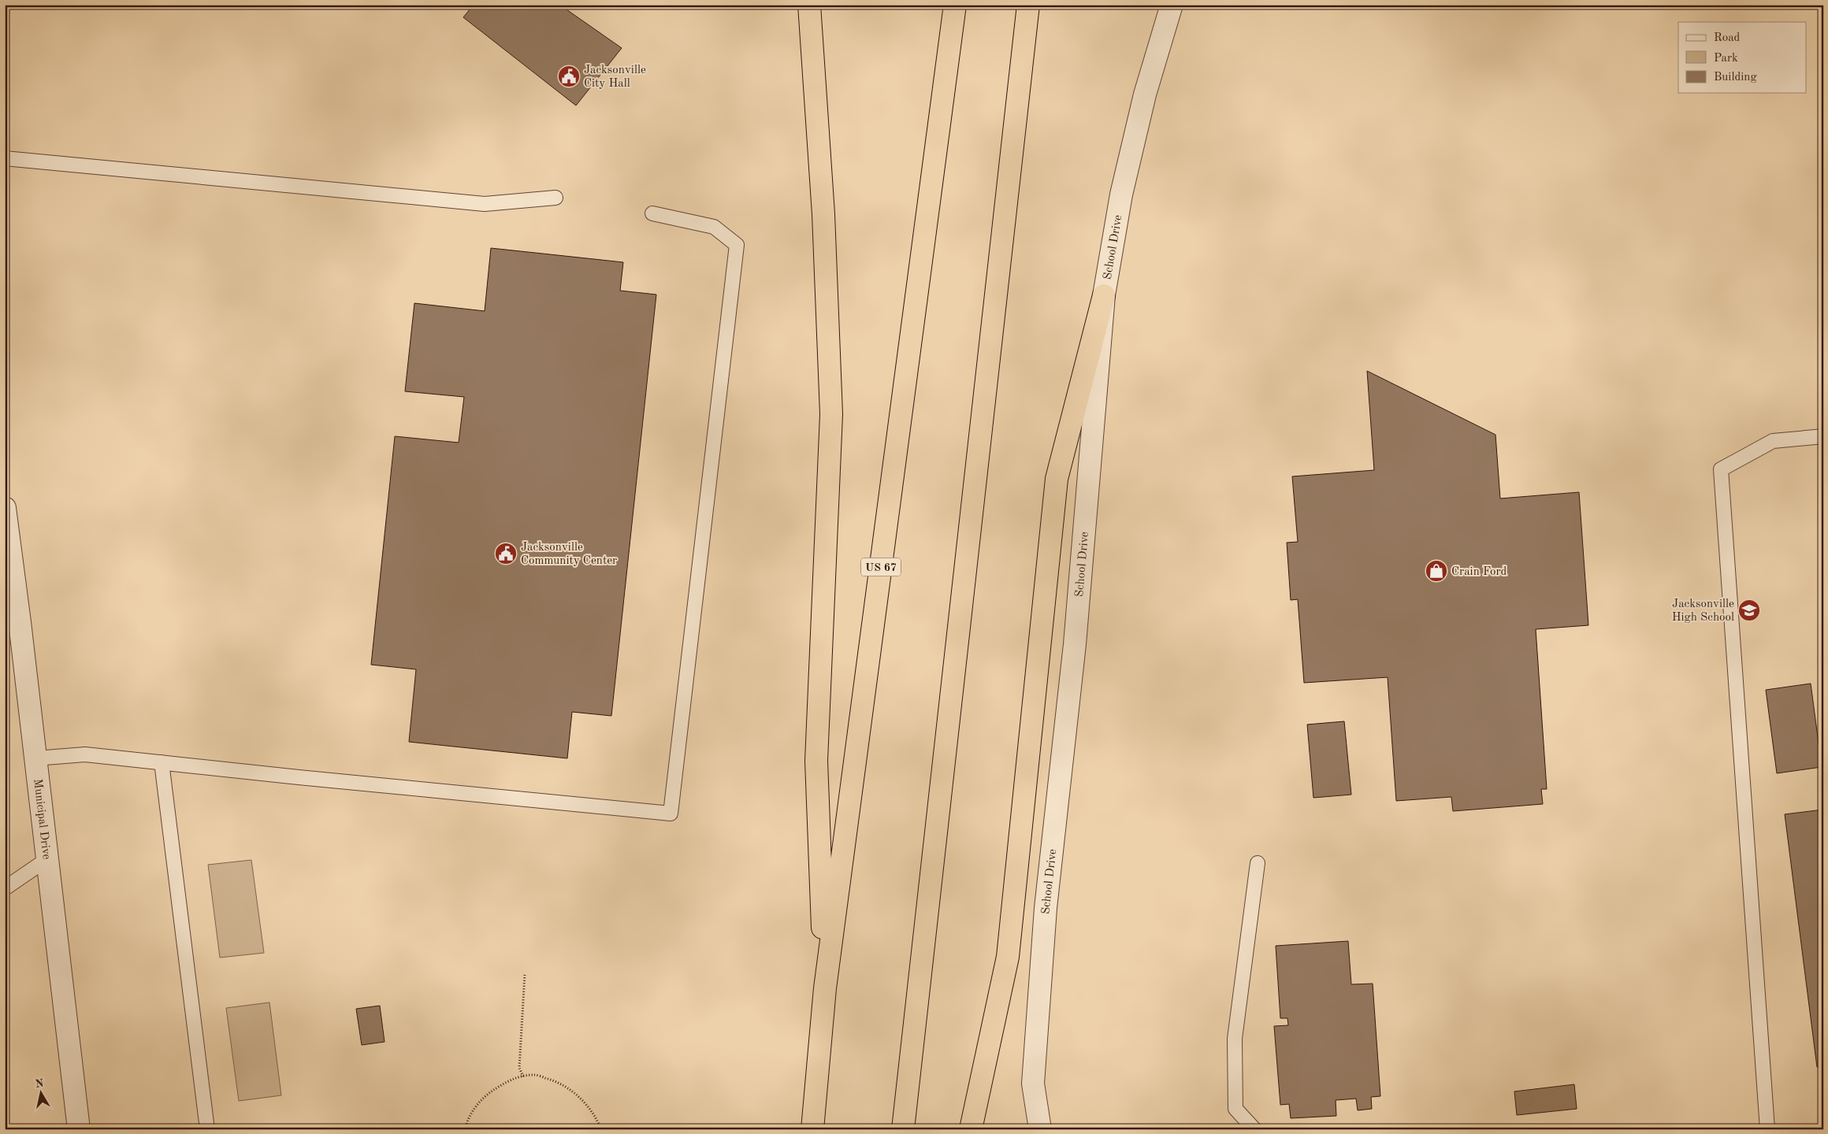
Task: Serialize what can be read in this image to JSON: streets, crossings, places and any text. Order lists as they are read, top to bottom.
{
  "streets": {
    "highway": ["US 67"],
    "street": ["School Drive", "Municipal Drive"]
  },
  "places": {
    "public building": ["Jacksonville City Hall", "Jacksonville Community Center"],
    "shop": ["Crain Ford"],
    "school or university": ["Jacksonville High School"]
  },
  "legend": ["Road", "Park", "Building"],
  "north": "top"
}
